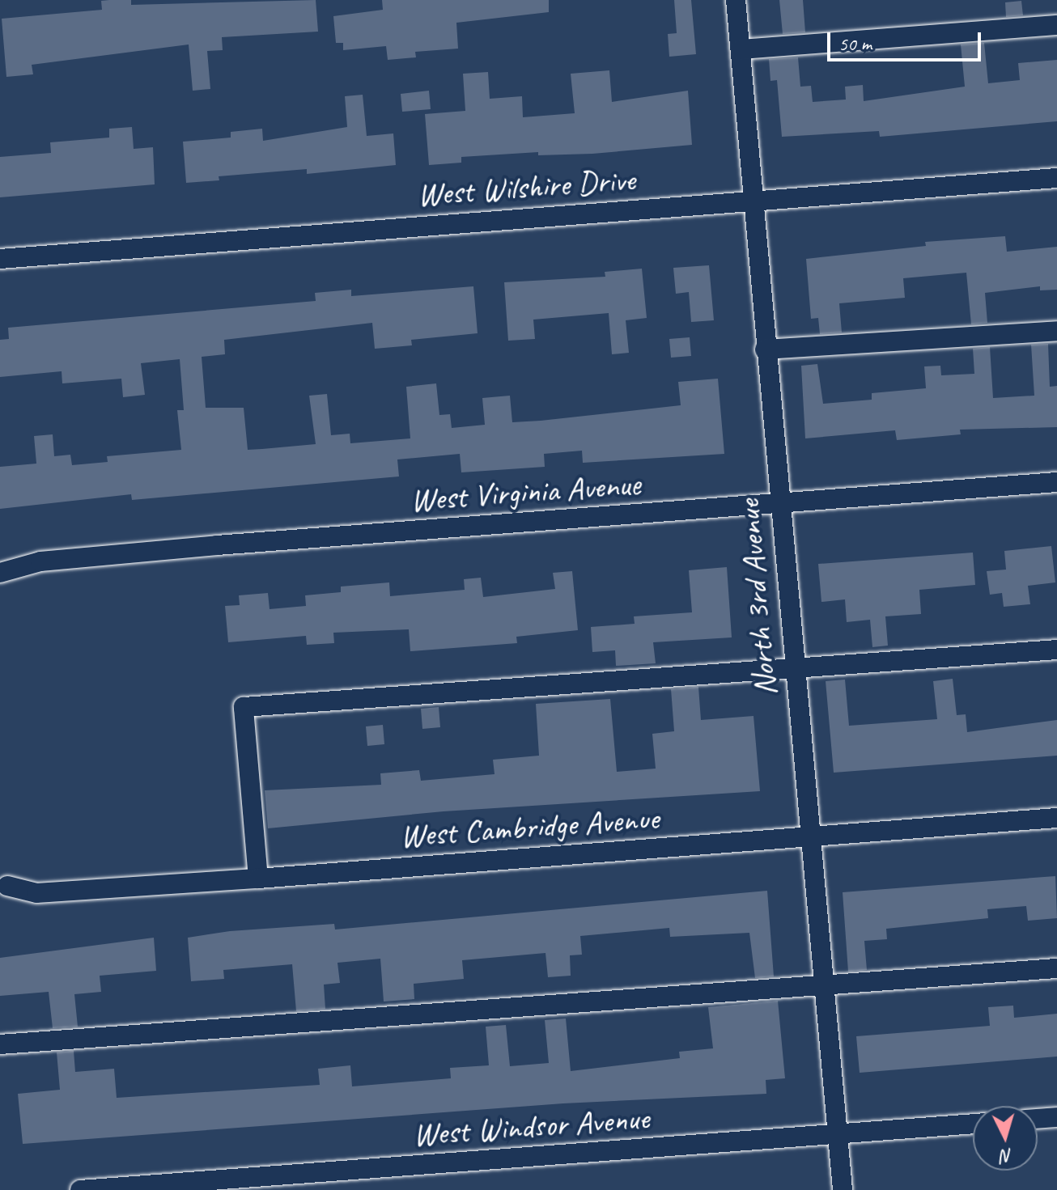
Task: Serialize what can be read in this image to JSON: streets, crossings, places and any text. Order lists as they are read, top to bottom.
{
  "streets": {
    "street": [
      "West Wilshire Drive",
      "West Virginia Avenue",
      "North 3rd Avenue",
      "West Cambridge Avenue",
      "West Windsor Avenue"
    ]
  },
  "crossings": [
    ["West Wilshire Drive", "North 3rd Avenue"],
    ["West Virginia Avenue", "North 3rd Avenue"],
    ["North 3rd Avenue", "West Cambridge Avenue"],
    ["North 3rd Avenue", "West Windsor Avenue"]
  ],
  "scale_bar": "50 m",
  "north": "bottom"
}
